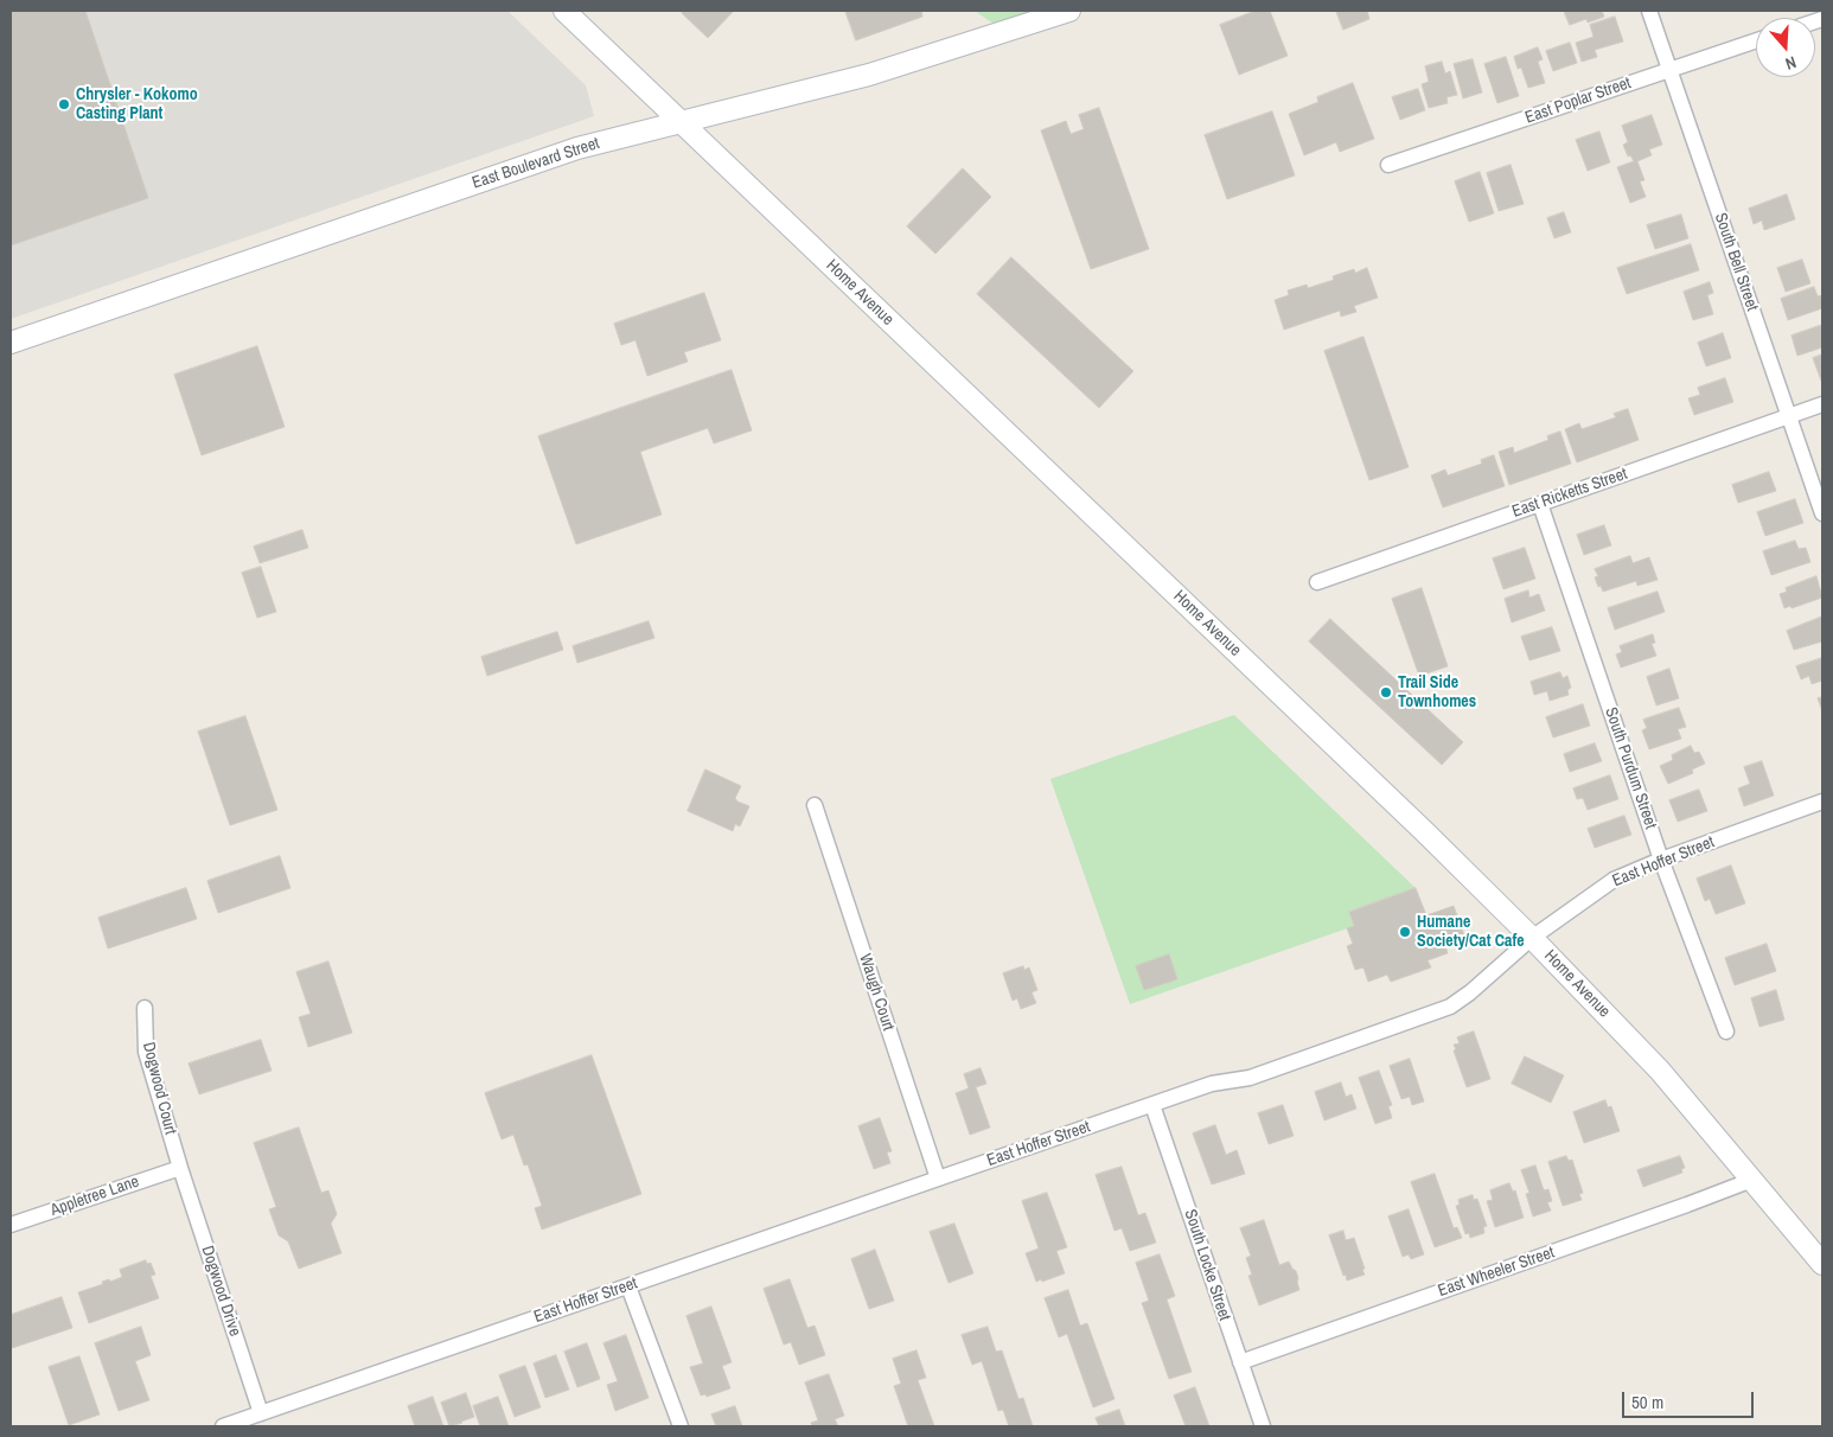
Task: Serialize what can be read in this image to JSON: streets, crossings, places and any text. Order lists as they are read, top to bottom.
{
  "streets": {
    "main road": ["East Boulevard Street", "Home Avenue"],
    "street": [
      "East Poplar Street",
      "South Bell Street",
      "East Ricketts Street",
      "South Purdum Street",
      "East Hoffer Street",
      "Waugh Court",
      "Dogwood Court",
      "Appletree Lane",
      "South Locke Street",
      "East Wheeler Street",
      "Dogwood Drive"
    ]
  },
  "crossings": [
    ["East Poplar Street", "South Bell Street"],
    ["East Boulevard Street", "Home Avenue"],
    ["South Bell Street", "East Ricketts Street"],
    ["Home Avenue", "East Hoffer Street"],
    ["Home Avenue", "East Wheeler Street"],
    ["East Ricketts Street", "South Purdum Street"],
    ["South Purdum Street", "East Hoffer Street"],
    ["East Hoffer Street", "Waugh Court"],
    ["East Hoffer Street", "South Locke Street"],
    ["East Hoffer Street", "Dogwood Drive"],
    ["Dogwood Court", "Appletree Lane"],
    ["Dogwood Court", "Dogwood Drive"],
    ["Appletree Lane", "Dogwood Drive"],
    ["South Locke Street", "East Wheeler Street"]
  ],
  "places": ["Chrysler - Kokomo Casting Plant", "Trail Side Townhomes", "Humane Society/Cat Cafe"],
  "scale_bar": "50 m",
  "north": "bottom"
}
